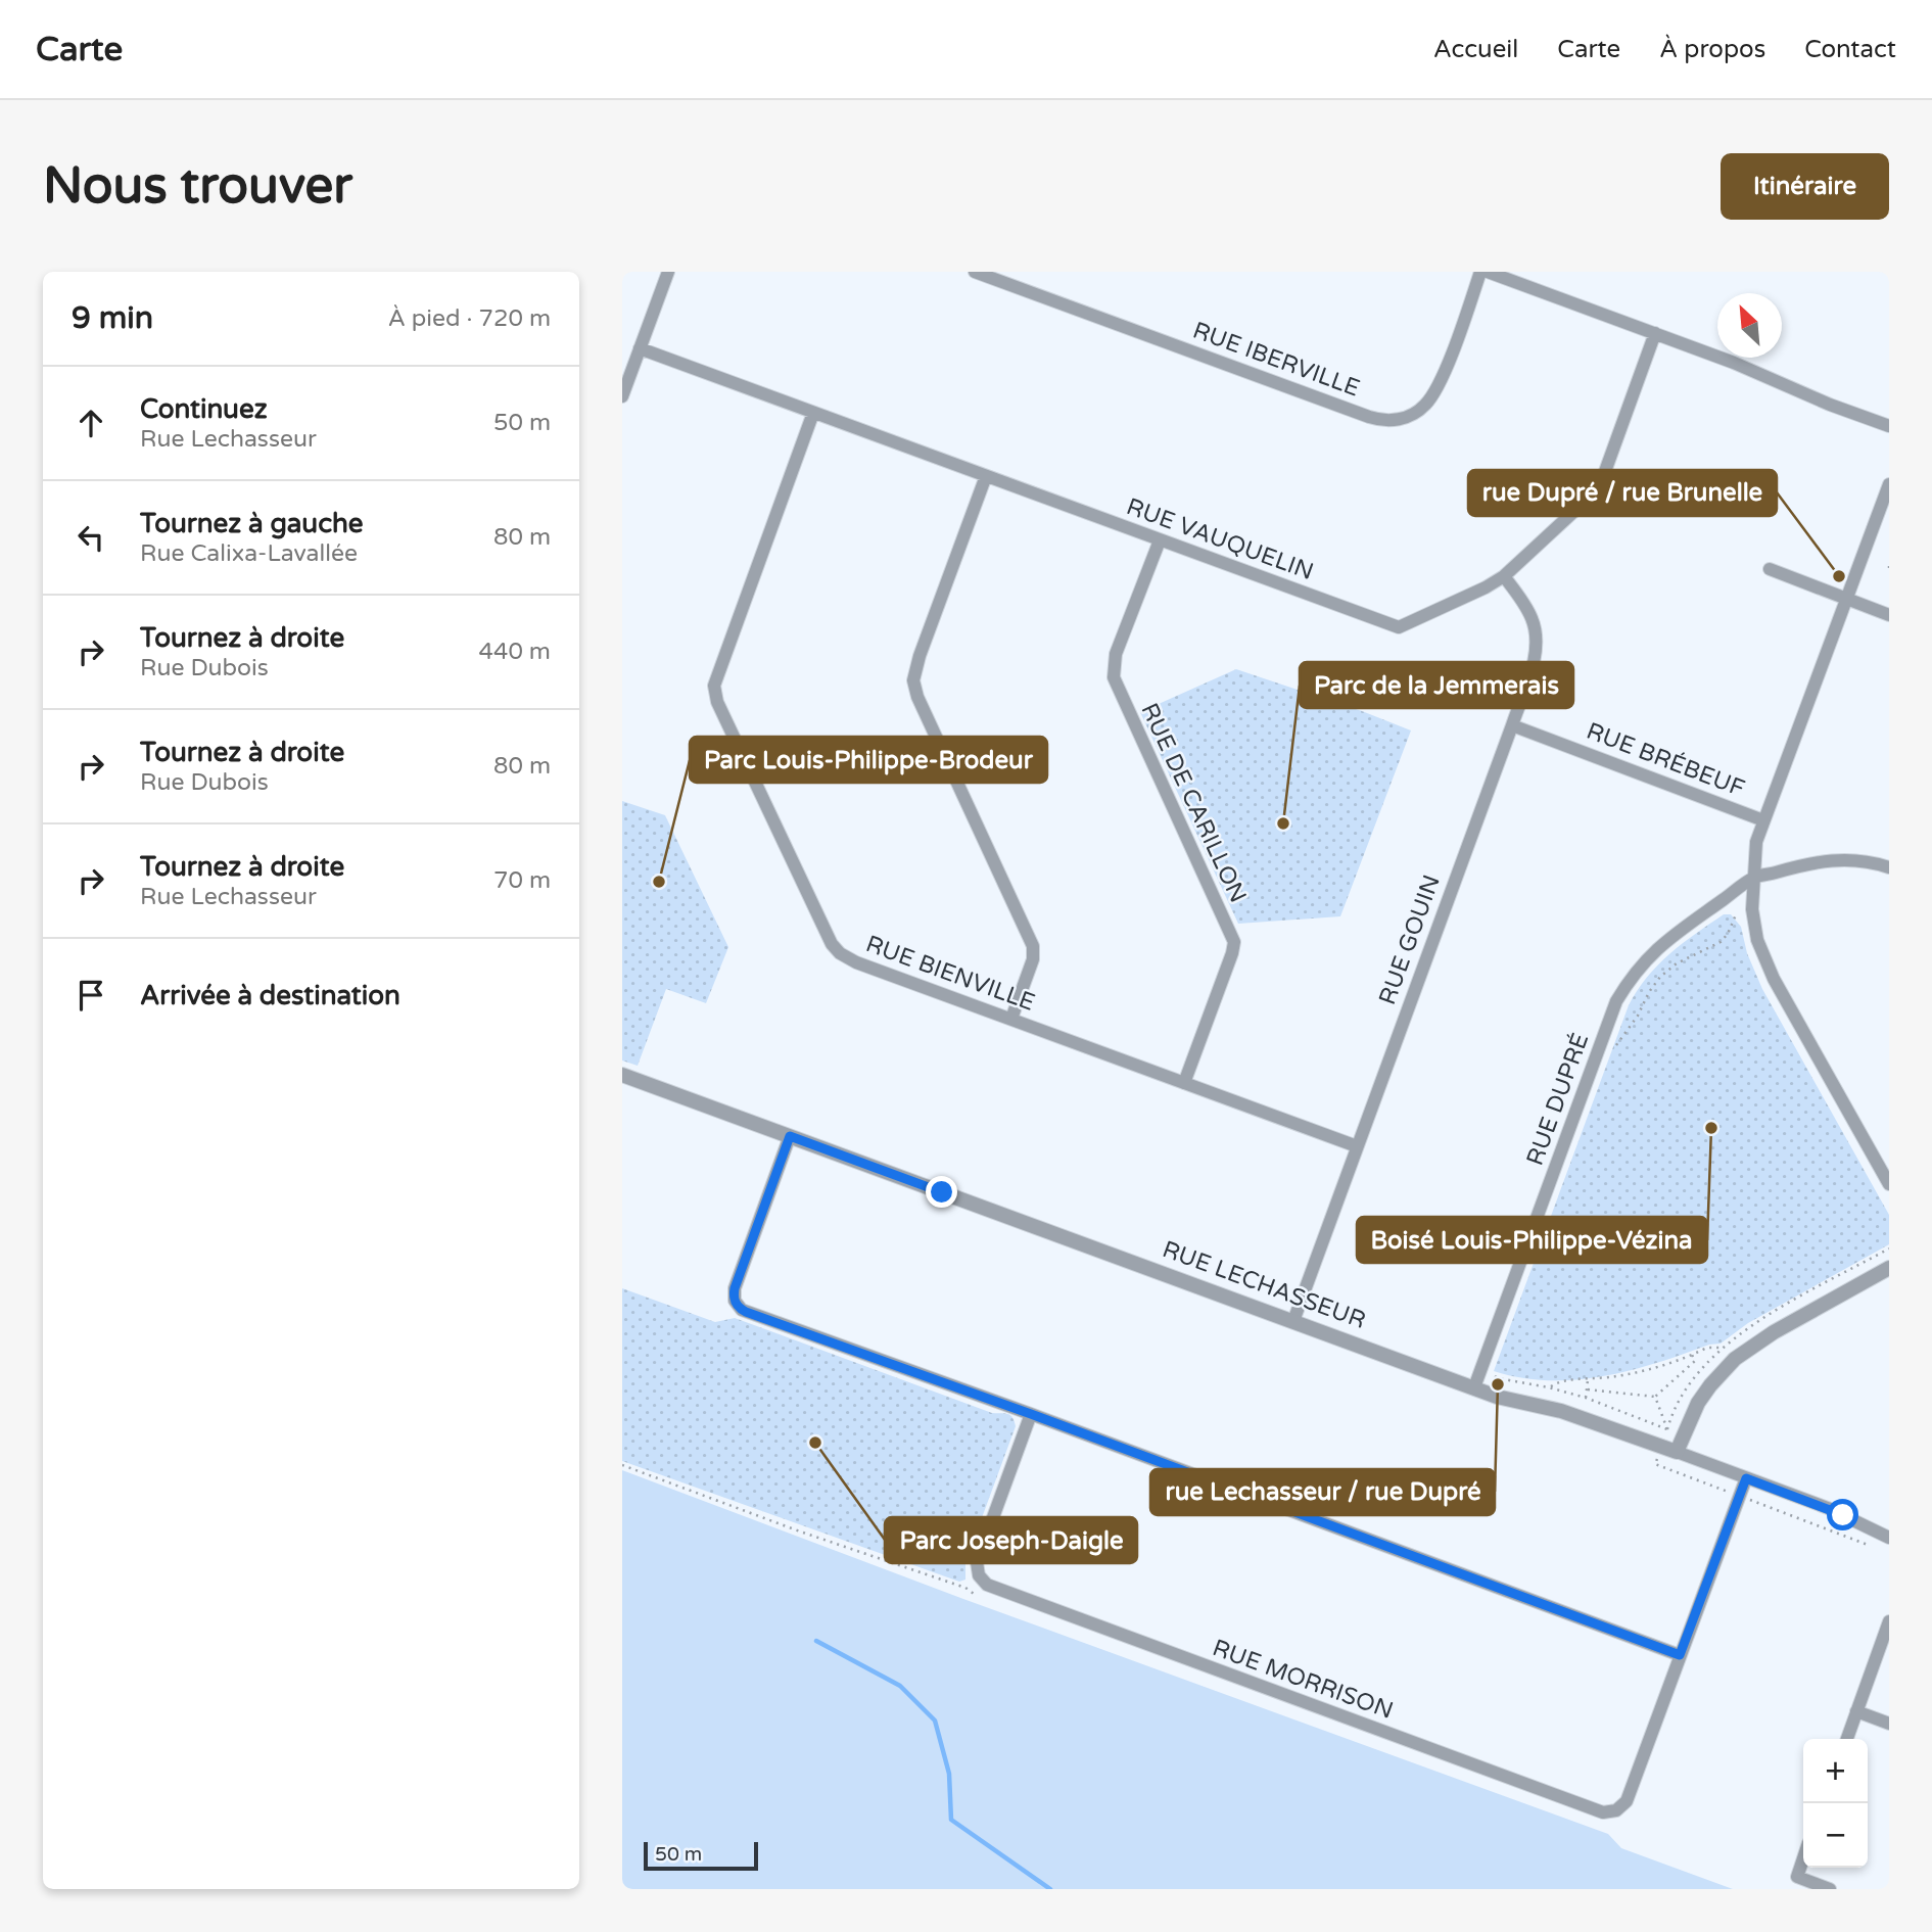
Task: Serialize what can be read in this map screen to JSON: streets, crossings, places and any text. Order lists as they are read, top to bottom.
{
  "streets": {
    "street": [
      "RUE IBERVILLE",
      "RUE VAUQUELIN",
      "RUE BRÉBEUF",
      "RUE DE CARILLON",
      "RUE GOUIN",
      "RUE BIENVILLE",
      "RUE DUPRÉ",
      "RUE LECHASSEUR",
      "RUE MORRISON"
    ]
  },
  "crossings": [
    ["RUE VAUQUELIN", "RUE DE CARILLON"],
    ["RUE VAUQUELIN", "RUE GOUIN"],
    ["RUE VAUQUELIN", "RUE BIENVILLE"],
    ["RUE BRÉBEUF", "RUE GOUIN"],
    ["RUE DE CARILLON", "RUE BIENVILLE"],
    ["RUE GOUIN", "RUE BIENVILLE"],
    ["RUE GOUIN", "RUE LECHASSEUR"],
    ["RUE DUPRÉ", "RUE LECHASSEUR"]
  ],
  "places": [
    "rue Dupré / rue Brunelle",
    "Parc de la Jemmerais",
    "Parc Louis-Philippe-Brodeur",
    "Boisé Louis-Philippe-Vézina",
    "rue Lechasseur / rue Dupré",
    "Parc Joseph-Daigle"
  ],
  "scale_bar": "50 m",
  "north": "top left",
  "page": {
    "header": "Carte",
    "nav": [
      "Accueil",
      "Carte",
      "À propos",
      "Contact"
    ],
    "buttons": "Itinéraire",
    "title": "Nous trouver",
    "heading": ["9 min", "À pied · 720 m"],
    "list": [
      ["Continuez", "Rue Lechasseur", "50 m"],
      ["Tournez à gauche", "Rue Calixa-Lavallée", "80 m"],
      ["Tournez à droite", "Rue Dubois", "440 m"],
      ["Tournez à droite", "Rue Dubois", "80 m"],
      ["Tournez à droite", "Rue Lechasseur", "70 m"],
      "Arrivée à destination"
    ],
    "map_buttons": ["+", "−"],
    "scale": "50 m"
  }
}
